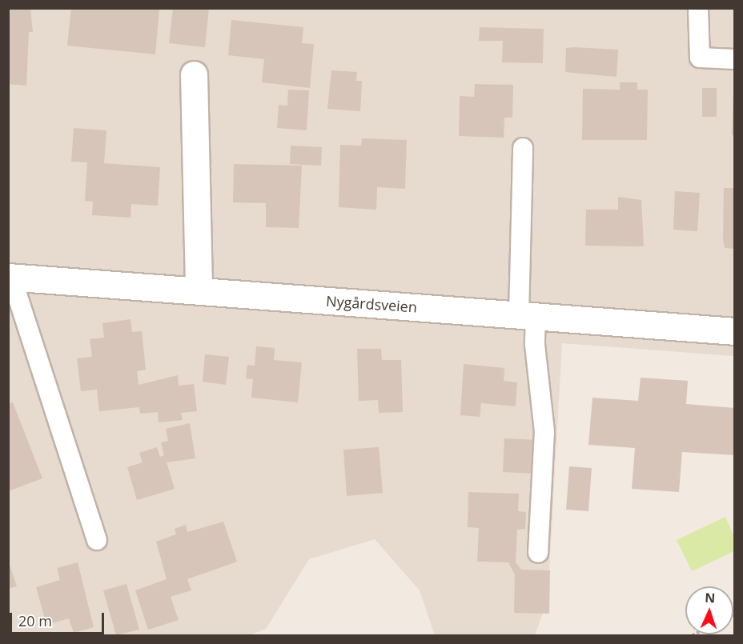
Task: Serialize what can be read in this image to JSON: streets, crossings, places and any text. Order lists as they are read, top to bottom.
{
  "streets": {
    "street": ["Nygårdsveien"]
  },
  "scale_bar": "20 m",
  "north": "top"
}
